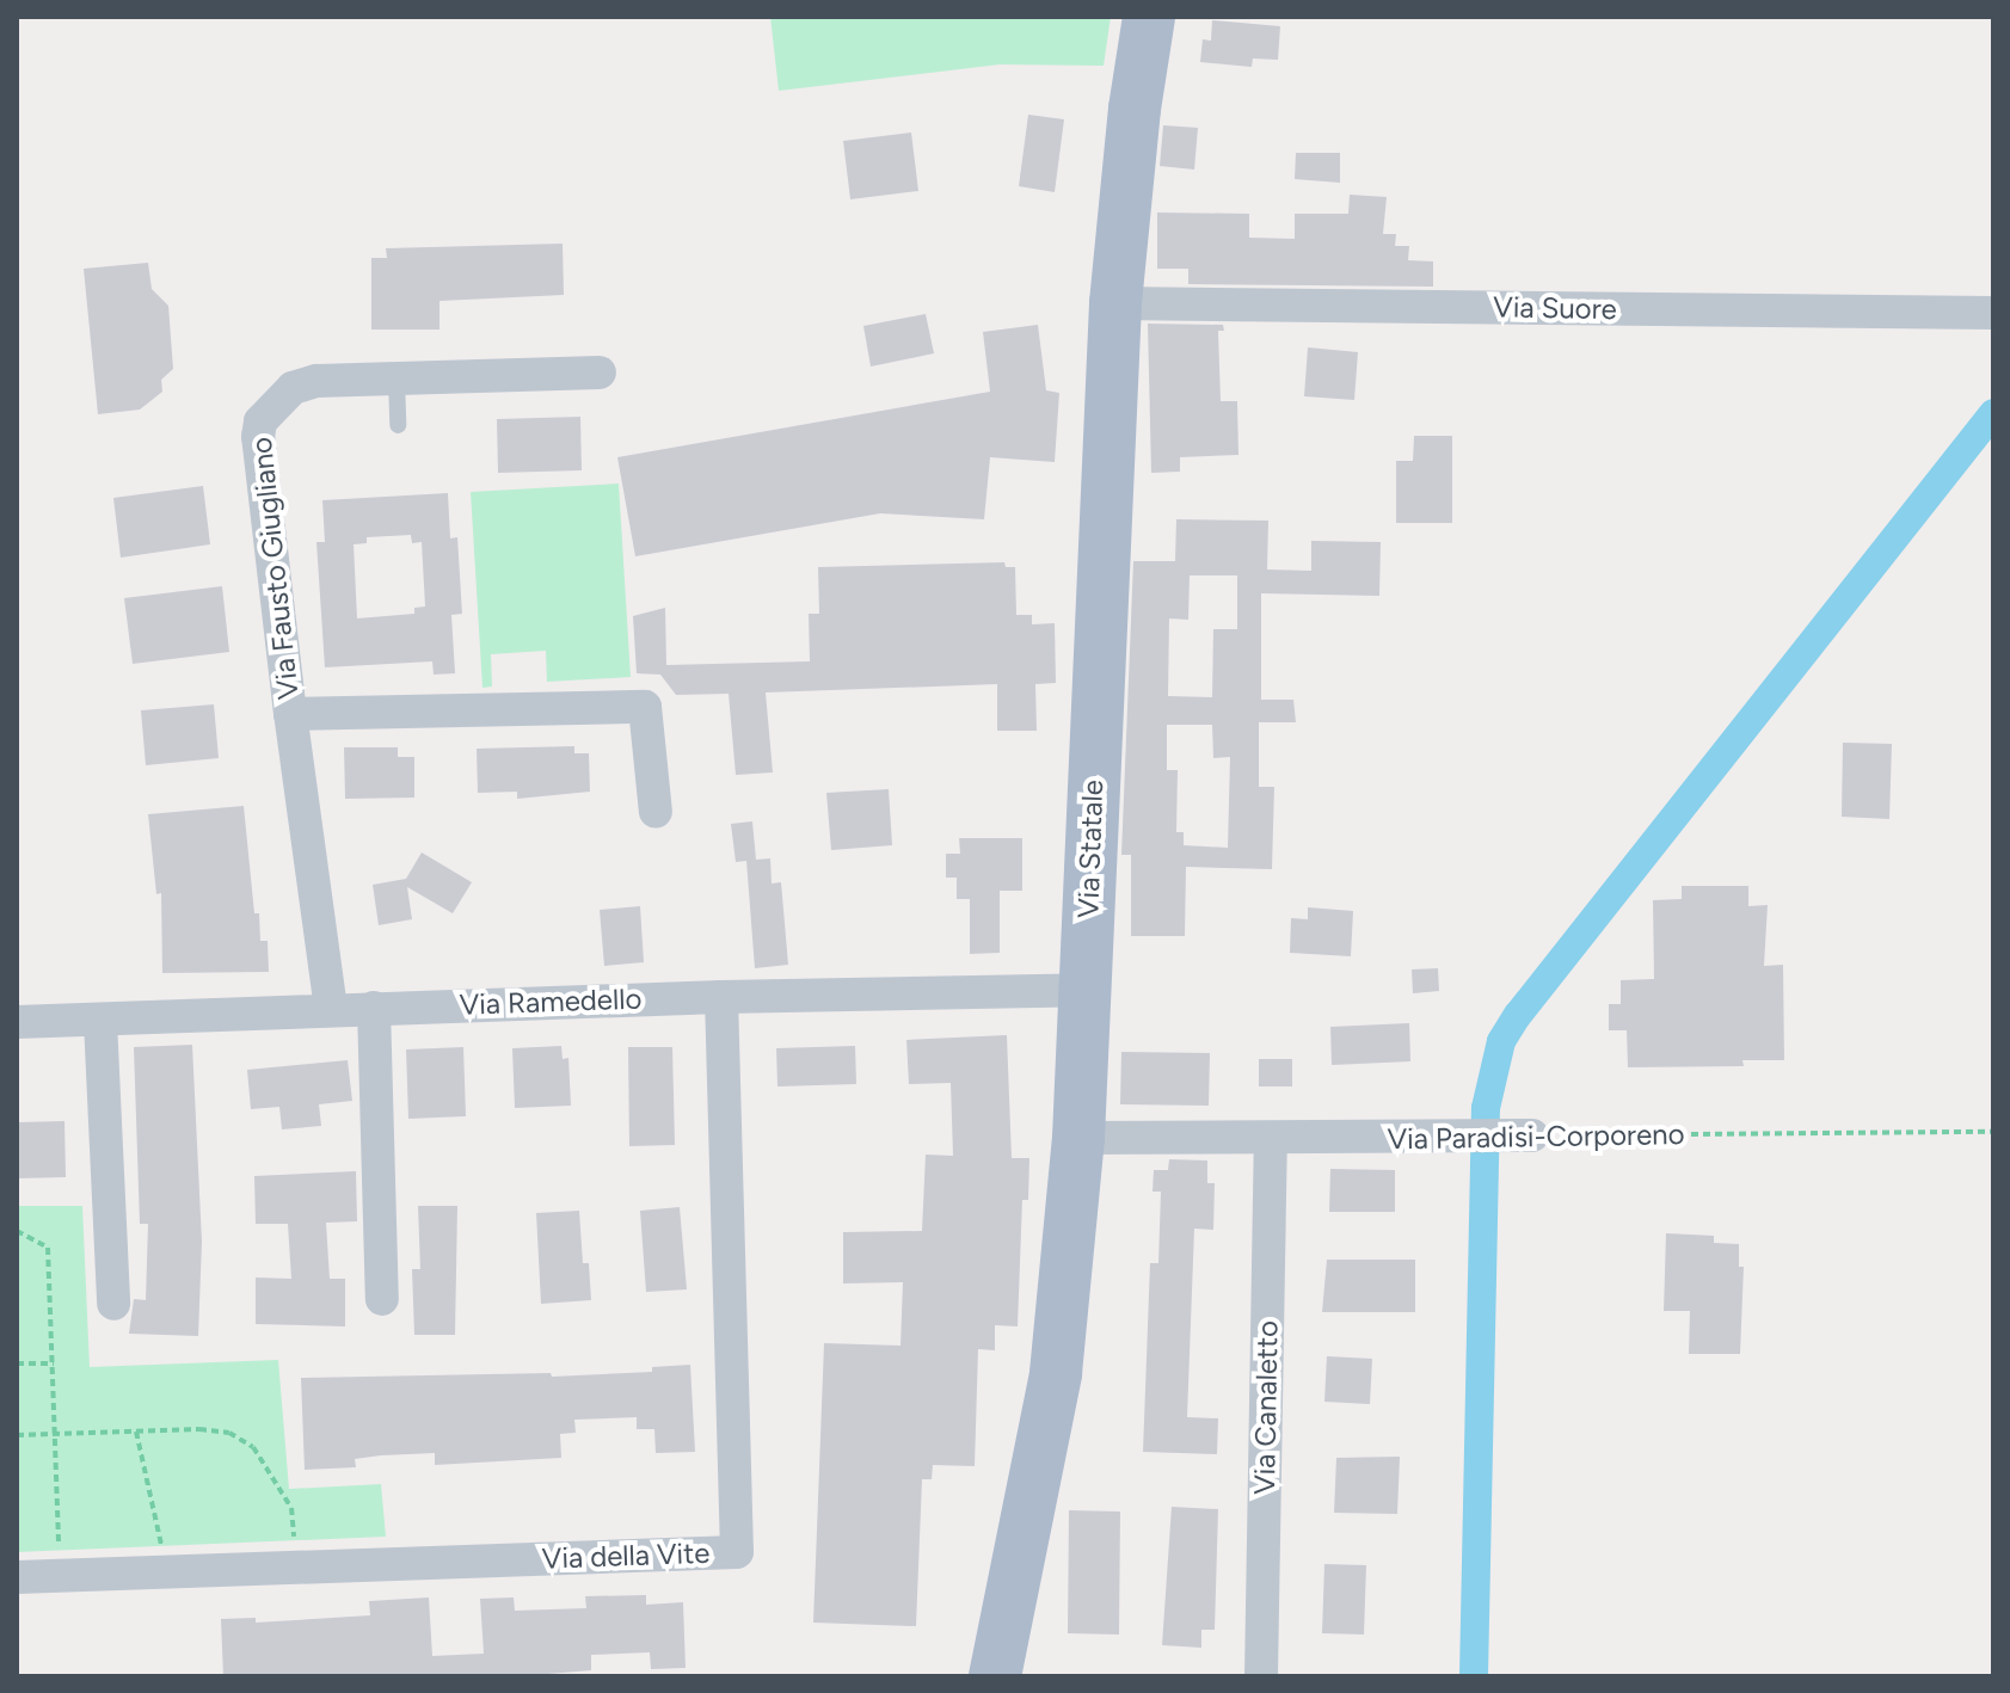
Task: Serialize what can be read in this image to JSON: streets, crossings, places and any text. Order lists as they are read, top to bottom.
{
  "streets": {
    "main road": ["Via Statale"],
    "street": [
      "Via Suore",
      "Via Fausto Giugliano",
      "Via Ramedello",
      "Via Paradisi-Corporeno",
      "Via Canaletto",
      "Via della Vite"
    ]
  },
  "crossings": [
    ["Via Suore", "Via Statale"],
    ["Via Fausto Giugliano", "Via Ramedello"],
    ["Via Statale", "Via Ramedello"],
    ["Via Statale", "Via Paradisi-Corporeno"],
    ["Via Ramedello", "Via della Vite"],
    ["Via Paradisi-Corporeno", "Via Canaletto"]
  ]
}
